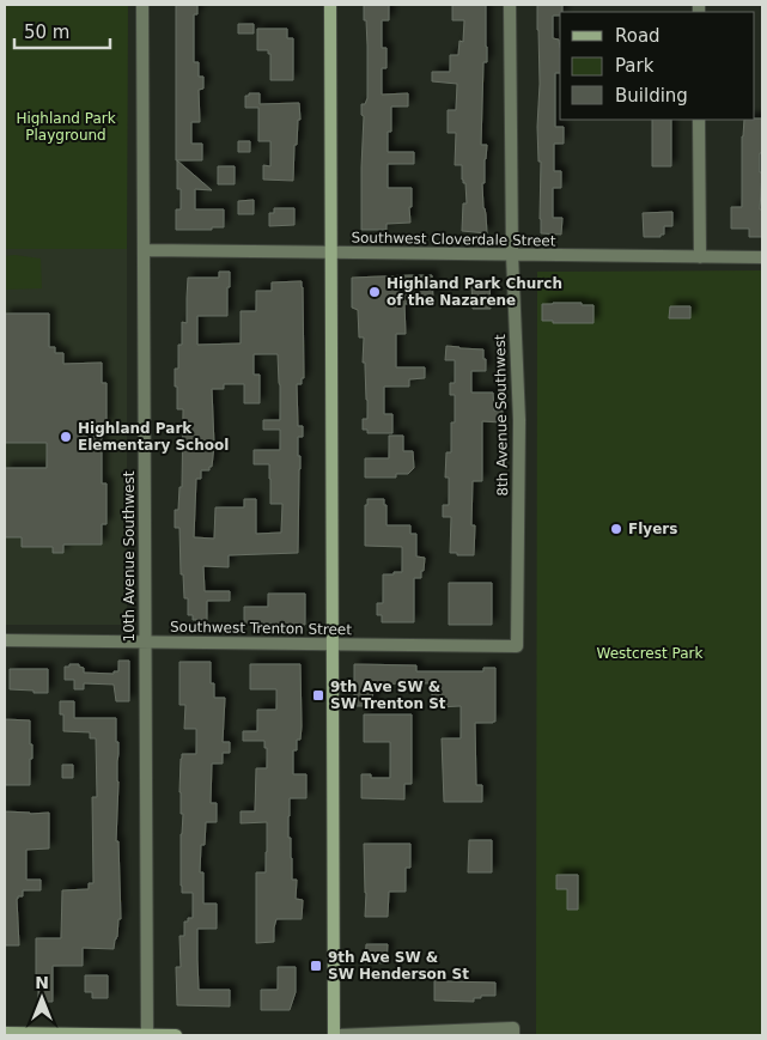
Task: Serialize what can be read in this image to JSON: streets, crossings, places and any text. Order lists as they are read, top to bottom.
{
  "streets": {
    "street": [
      "Southwest Cloverdale Street",
      "8th Avenue Southwest",
      "10th Avenue Southwest",
      "Southwest Trenton Street"
    ]
  },
  "crossings": [
    ["Southwest Cloverdale Street", "8th Avenue Southwest"],
    ["Southwest Cloverdale Street", "10th Avenue Southwest"],
    ["8th Avenue Southwest", "Southwest Trenton Street"],
    ["10th Avenue Southwest", "Southwest Trenton Street"]
  ],
  "parks": ["Highland Park Playground", "Westcrest Park"],
  "places": {
    "other": ["Highland Park Church of the Nazarene", "Highland Park Elementary School", "Flyers"],
    "transit": ["9th Ave SW & SW Trenton St", "9th Ave SW & SW Henderson St"]
  },
  "legend": ["Road", "Park", "Building"],
  "scale_bar": "50 m",
  "north": "top"
}
